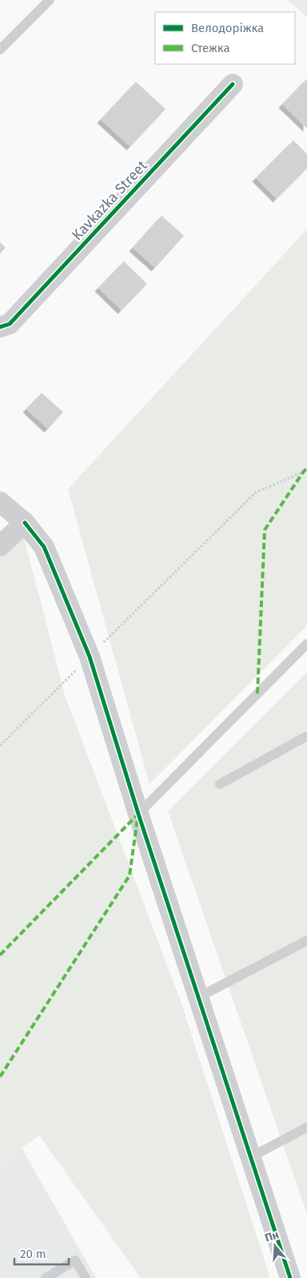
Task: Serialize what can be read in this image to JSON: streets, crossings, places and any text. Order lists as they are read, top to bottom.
{
  "streets": {
    "street": ["Kavkazka Street"]
  },
  "legend": ["Велодоріжка", "Стежка"],
  "scale_bar": "20 m",
  "north": "top"
}
